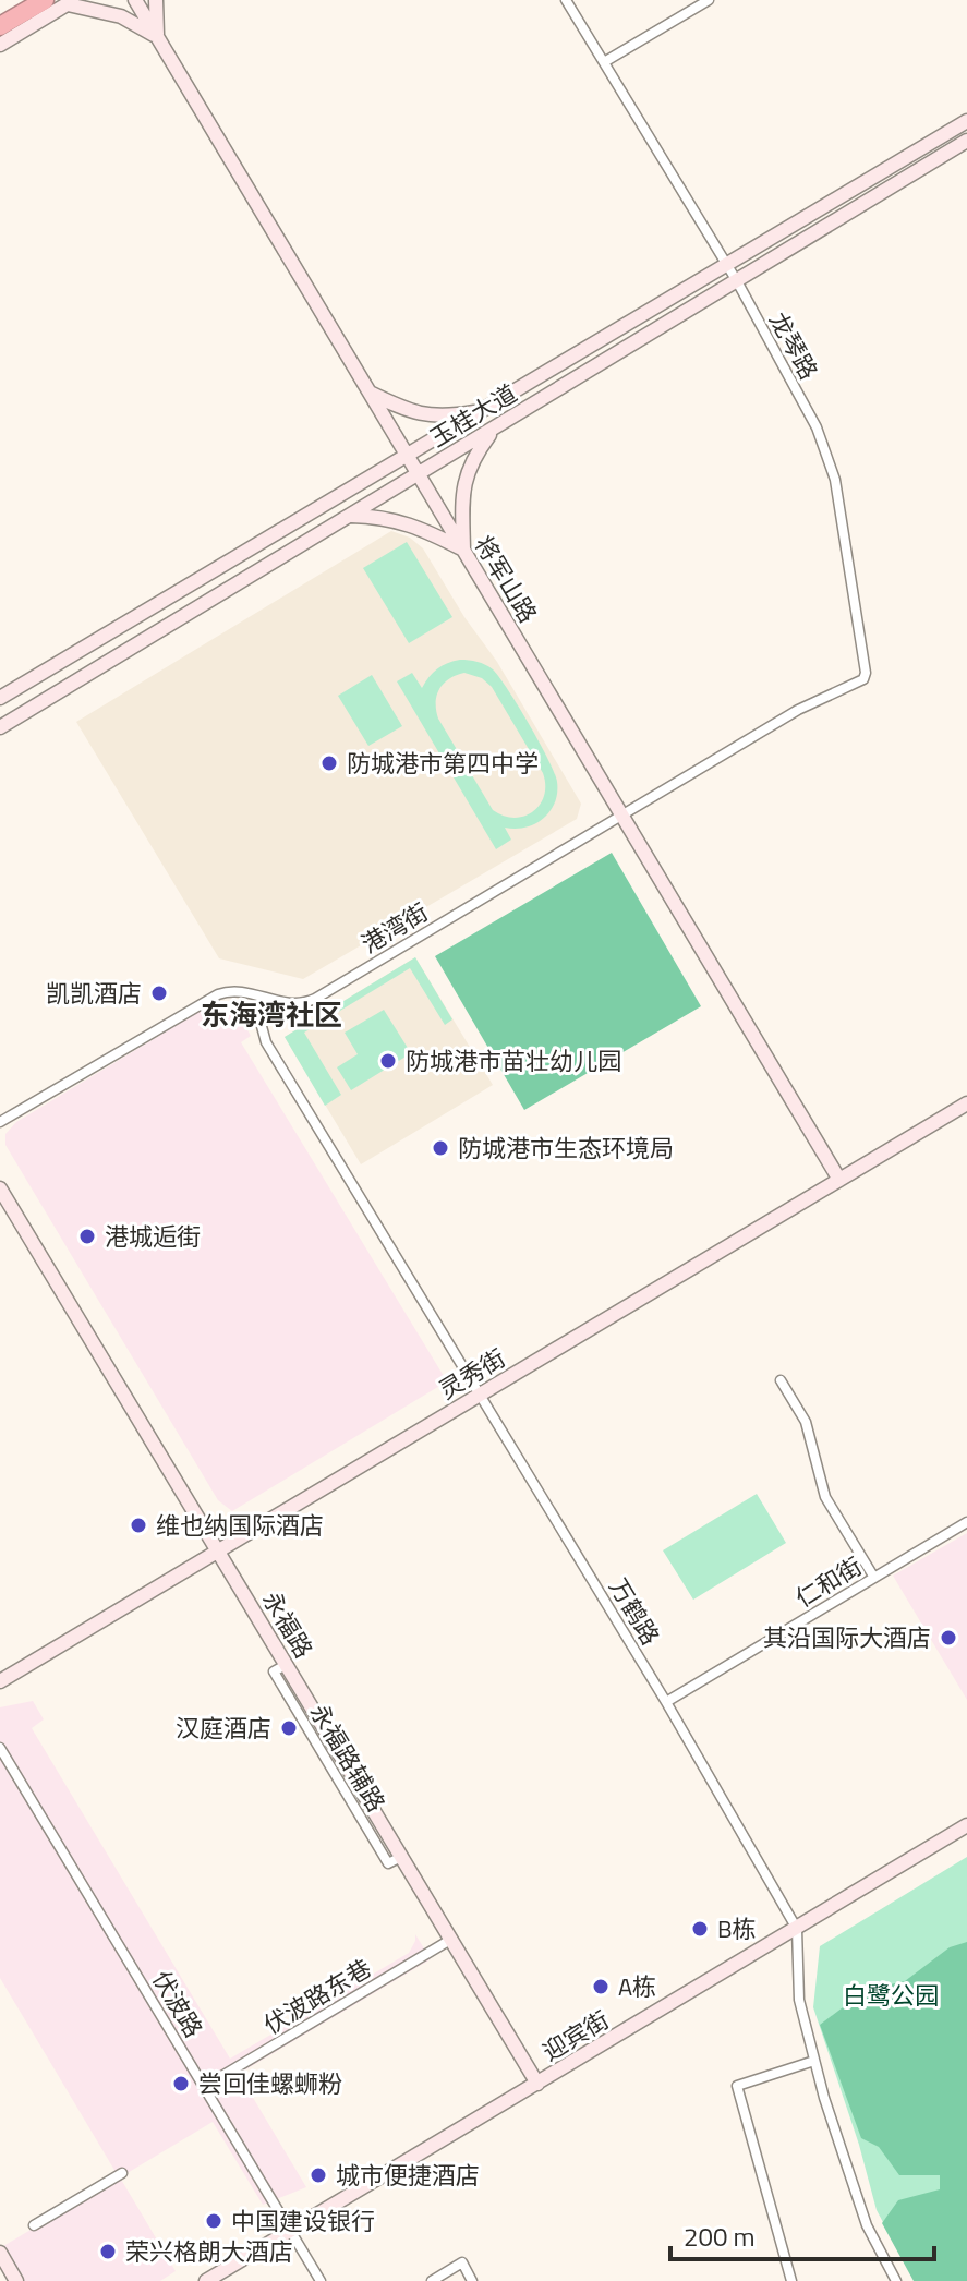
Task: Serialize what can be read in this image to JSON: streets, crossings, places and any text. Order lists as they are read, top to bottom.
{
  "streets": {
    "main road": [
      "玉桂大道",
      "将军山路",
      "灵秀街",
      "永福路",
      "迎宾街"
    ],
    "street": [
      "龙琴路",
      "港湾街",
      "仁和街",
      "万鹤路",
      "伏波路东巷",
      "伏波路"
    ]
  },
  "crossings": [
    ["龙琴路", "玉桂大道"],
    ["龙琴路", "港湾街"],
    ["玉桂大道", "将军山路"],
    ["将军山路", "港湾街"],
    ["将军山路", "灵秀街"],
    ["港湾街", "万鹤路"],
    ["灵秀街", "万鹤路"],
    ["灵秀街", "永福路"],
    ["仁和街", "万鹤路"],
    ["万鹤路", "迎宾街"],
    ["永福路", "伏波路东巷"],
    ["永福路", "迎宾街"],
    ["伏波路东巷", "伏波路"],
    ["伏波路", "迎宾街"]
  ],
  "districts": ["东海湾社区"],
  "parks": ["白鹭公园"],
  "places": [
    "防城港市第四中学",
    "凯凯酒店",
    "防城港市苗壮幼儿园",
    "防城港市生态环境局",
    "港城逅街",
    "维也纳国际酒店",
    "其沿国际大酒店",
    "汉庭酒店",
    "B栋",
    "A栋",
    "尝回佳螺蛳粉",
    "城市便捷酒店",
    "中国建设银行",
    "荣兴格朗大酒店"
  ],
  "scale_bar": "200 m"
}
